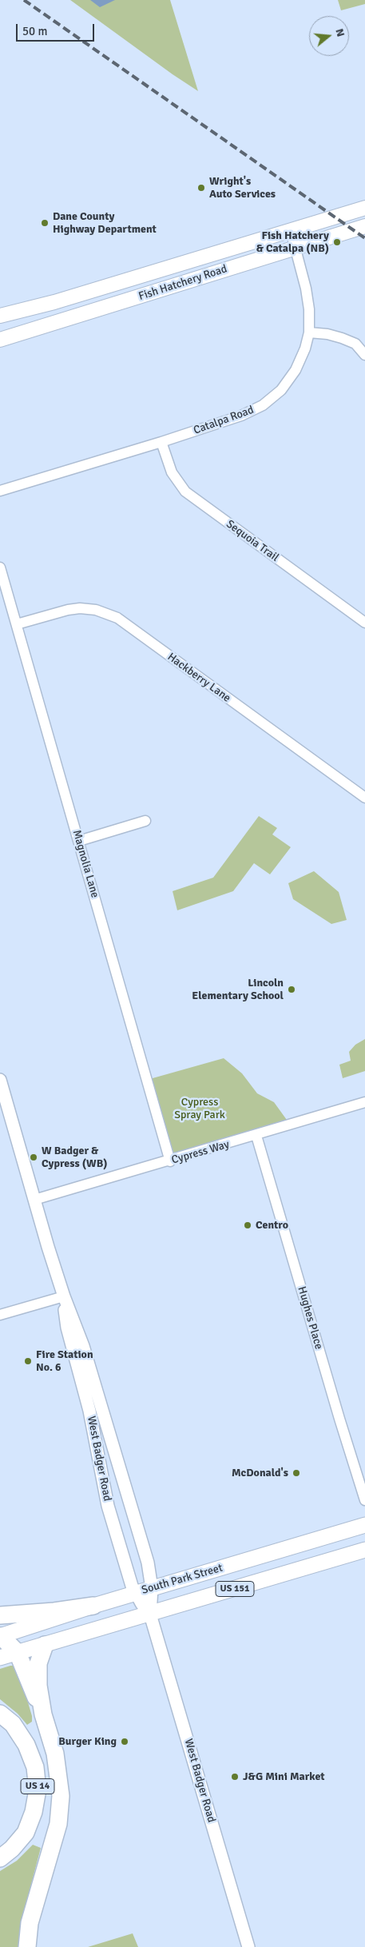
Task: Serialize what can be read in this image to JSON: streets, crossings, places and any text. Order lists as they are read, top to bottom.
{
  "streets": {
    "highway": ["US 151", "US 14"],
    "main road": ["Fish Hatchery Road", "South Park Street"],
    "street": [
      "Catalpa Road",
      "Sequoia Trail",
      "Hackberry Lane",
      "Magnolia Lane",
      "Cypress Way",
      "Hughes Place",
      "West Badger Road"
    ]
  },
  "crossings": [
    ["Fish Hatchery Road", "Catalpa Road"],
    ["Catalpa Road", "Sequoia Trail"],
    ["Hackberry Lane", "Magnolia Lane"],
    ["Magnolia Lane", "Cypress Way"],
    ["Cypress Way", "Hughes Place"],
    ["Cypress Way", "West Badger Road"],
    ["West Badger Road", "South Park Street"],
    ["West Badger Road", "US 151"],
    ["South Park Street", "US 151"]
  ],
  "parks": ["Cypress Spray Park"],
  "places": [
    "Wright's Auto Services",
    "Dane County Highway Department",
    "Fish Hatchery & Catalpa (NB)",
    "Lincoln Elementary School",
    "W Badger & Cypress (WB)",
    "Centro",
    "Fire Station No. 6",
    "McDonald's",
    "Burger King",
    "J&G Mini Market"
  ],
  "scale_bar": "50 m",
  "north": "right"
}
